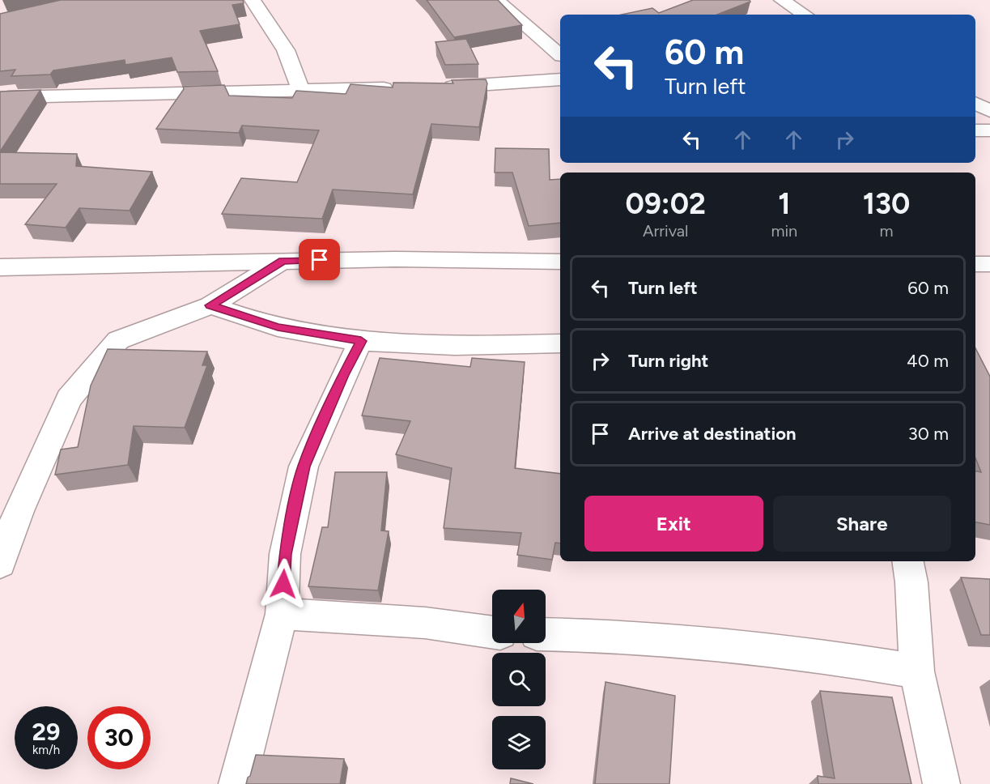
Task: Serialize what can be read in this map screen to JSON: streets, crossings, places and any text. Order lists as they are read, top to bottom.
{
  "north": "top",
  "page": {
    "turn": ["60 m", "Turn left"],
    "eta": [
      "09:02",
      "Arrival",
      "1",
      "min",
      "130",
      "m"
    ],
    "list": [
      {
        "name": "Turn left",
        "value": "60 m"
      },
      {
        "name": "Turn right",
        "value": "40 m"
      },
      {
        "name": "Arrive at destination",
        "value": "30 m"
      }
    ],
    "buttons": ["Exit", "Share"],
    "speed": "29 km/h",
    "limit": "30"
  }
}
